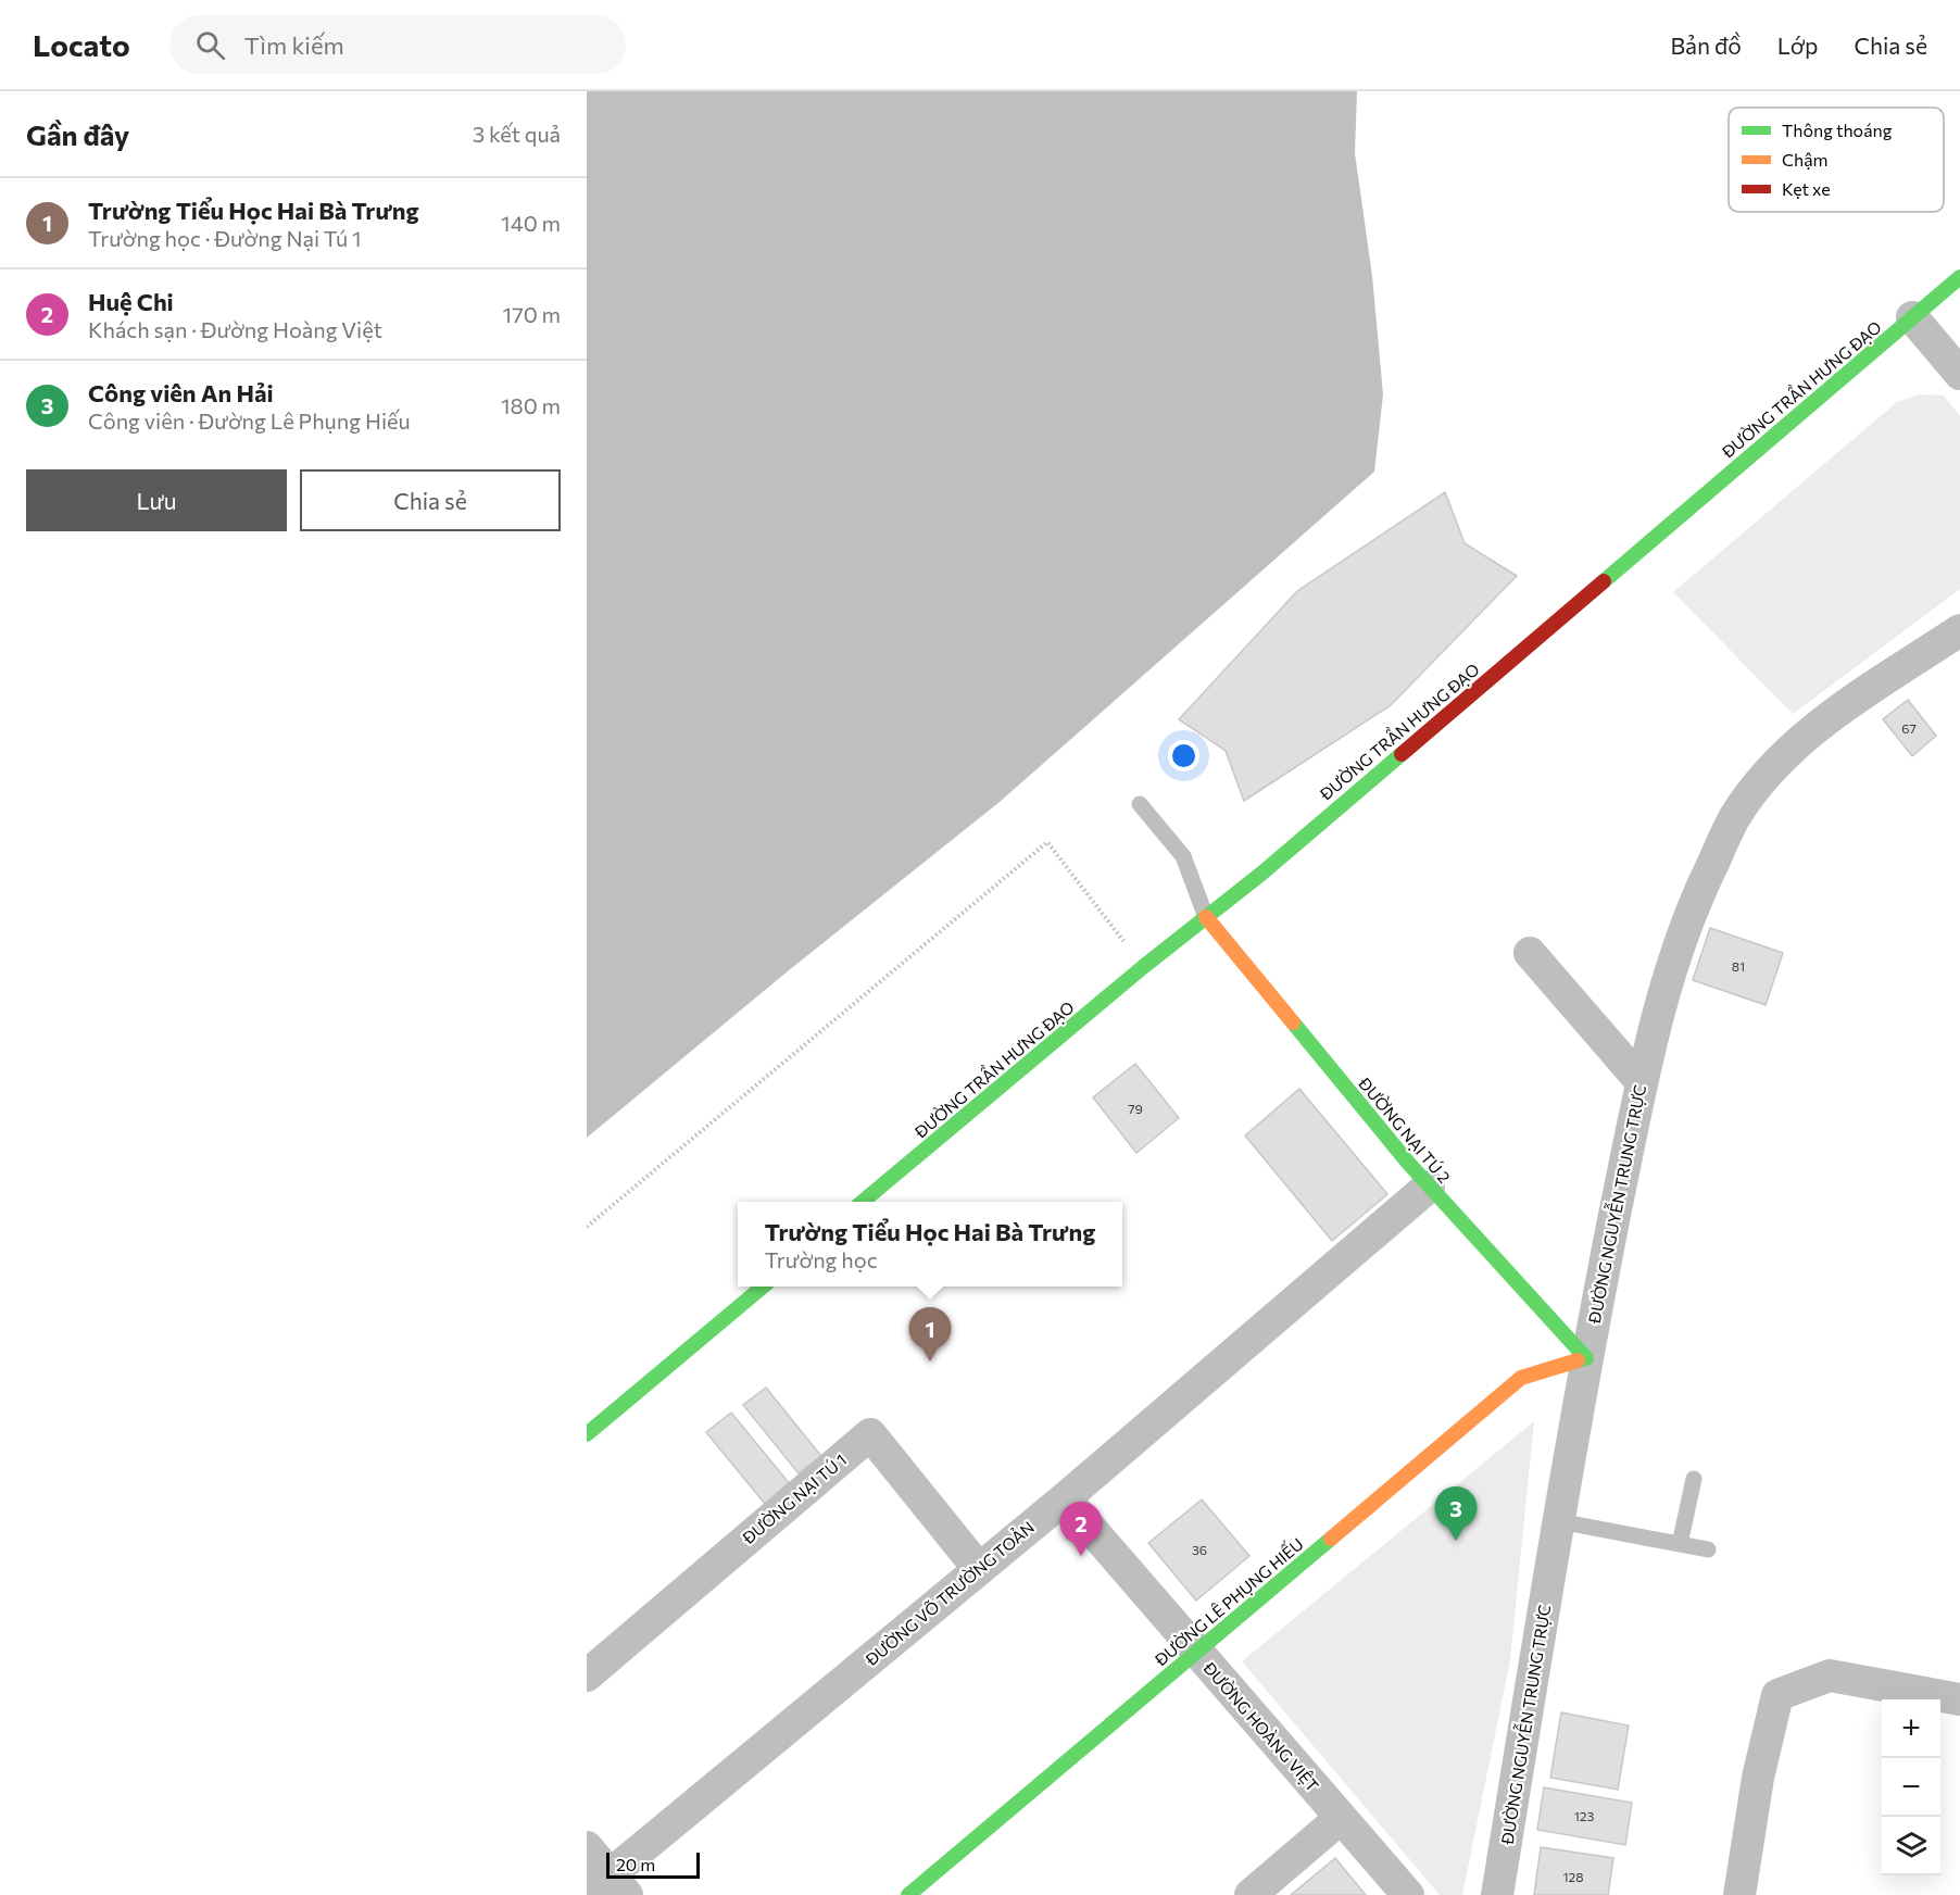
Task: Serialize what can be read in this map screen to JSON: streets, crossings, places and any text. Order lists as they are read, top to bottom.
{
  "streets": {
    "main road": ["ĐƯỜNG TRẦN HƯNG ĐẠO", "ĐƯỜNG NẠI TÚ 2", "ĐƯỜNG LÊ PHỤNG HIẾU"],
    "street": [
      "ĐƯỜNG NGUYỄN TRUNG TRỰC",
      "ĐƯỜNG NẠI TÚ 1",
      "ĐƯỜNG VÕ TRƯỜNG TOẢN",
      "ĐƯỜNG HOÀNG VIỆT"
    ]
  },
  "crossings": [
    ["ĐƯỜNG TRẦN HƯNG ĐẠO", "ĐƯỜNG NẠI TÚ 2"],
    ["ĐƯỜNG NẠI TÚ 2", "ĐƯỜNG NGUYỄN TRUNG TRỰC"],
    ["ĐƯỜNG NẠI TÚ 2", "ĐƯỜNG VÕ TRƯỜNG TOẢN"],
    ["ĐƯỜNG NẠI TÚ 2", "ĐƯỜNG LÊ PHỤNG HIẾU"],
    ["ĐƯỜNG NGUYỄN TRUNG TRỰC", "ĐƯỜNG LÊ PHỤNG HIẾU"],
    ["ĐƯỜNG NẠI TÚ 1", "ĐƯỜNG VÕ TRƯỜNG TOẢN"],
    ["ĐƯỜNG VÕ TRƯỜNG TOẢN", "ĐƯỜNG HOÀNG VIỆT"],
    ["ĐƯỜNG LÊ PHỤNG HIẾU", "ĐƯỜNG HOÀNG VIỆT"]
  ],
  "house_numbers": [
    "67",
    "81",
    "79",
    "36",
    "123",
    "128"
  ],
  "legend": ["Thông thoáng", "Chậm", "Kẹt xe"],
  "scale_bar": "20 m",
  "page": {
    "header": "Locato",
    "search": "Tìm kiếm",
    "nav": ["Bản đồ", "Lớp", "Chia sẻ"],
    "heading": ["Gần đây", "3 kết quả"],
    "list": [
      {
        "mark": "1",
        "name": "Trường Tiểu Học Hai Bà Trưng",
        "note": "Trường học · Đường Nại Tú 1",
        "value": "140 m"
      },
      {
        "mark": "2",
        "name": "Huệ Chi",
        "note": "Khách sạn · Đường Hoàng Việt",
        "value": "170 m"
      },
      {
        "mark": "3",
        "name": "Công viên An Hải",
        "note": "Công viên · Đường Lê Phụng Hiếu",
        "value": "180 m"
      }
    ],
    "buttons": ["Lưu", "Chia sẻ"],
    "popup": ["Trường Tiểu Học Hai Bà Trưng", "Trường học"],
    "pins": ["1", "3", "2"],
    "map_buttons": ["+", "−"],
    "scale": "20 m"
  }
}
